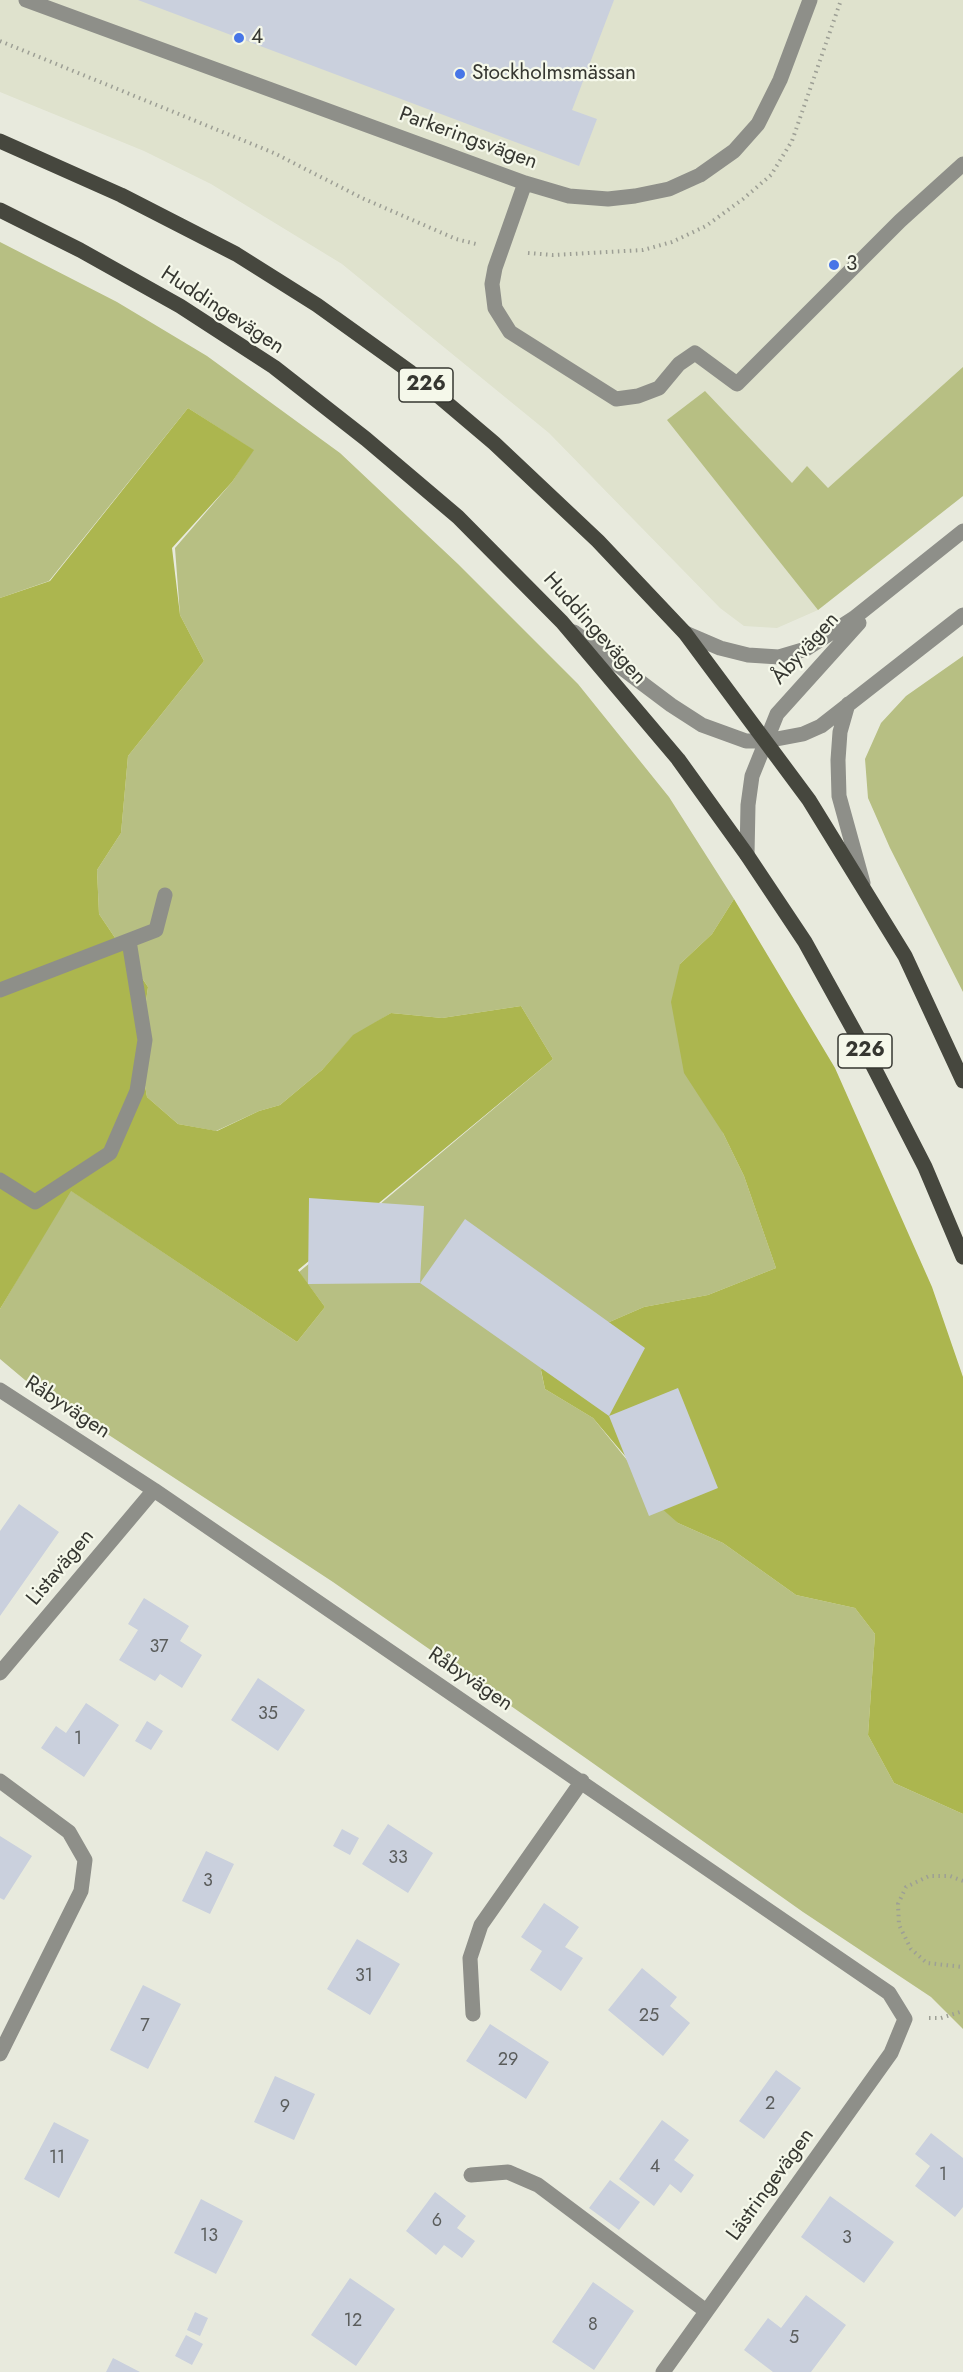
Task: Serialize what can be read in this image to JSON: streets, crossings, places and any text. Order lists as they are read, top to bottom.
{
  "streets": {
    "main road": ["Huddingevägen", "226"],
    "street": [
      "Parkeringsvägen",
      "Åbyvägen",
      "Råbyvägen",
      "Listavägen",
      "Lästringevägen"
    ]
  },
  "crossings": [
    ["Huddingevägen", "Åbyvägen"],
    ["226", "Åbyvägen"],
    ["Råbyvägen", "Listavägen"],
    ["Råbyvägen", "Lästringevägen"]
  ],
  "places": ["4", "Stockholmsmässan", "3"],
  "house_numbers": [
    "37",
    "35",
    "1",
    "33",
    "3",
    "31",
    "25",
    "7",
    "29",
    "2",
    "9",
    "11",
    "4",
    "1",
    "6",
    "13",
    "3",
    "12",
    "8",
    "5"
  ]
}
